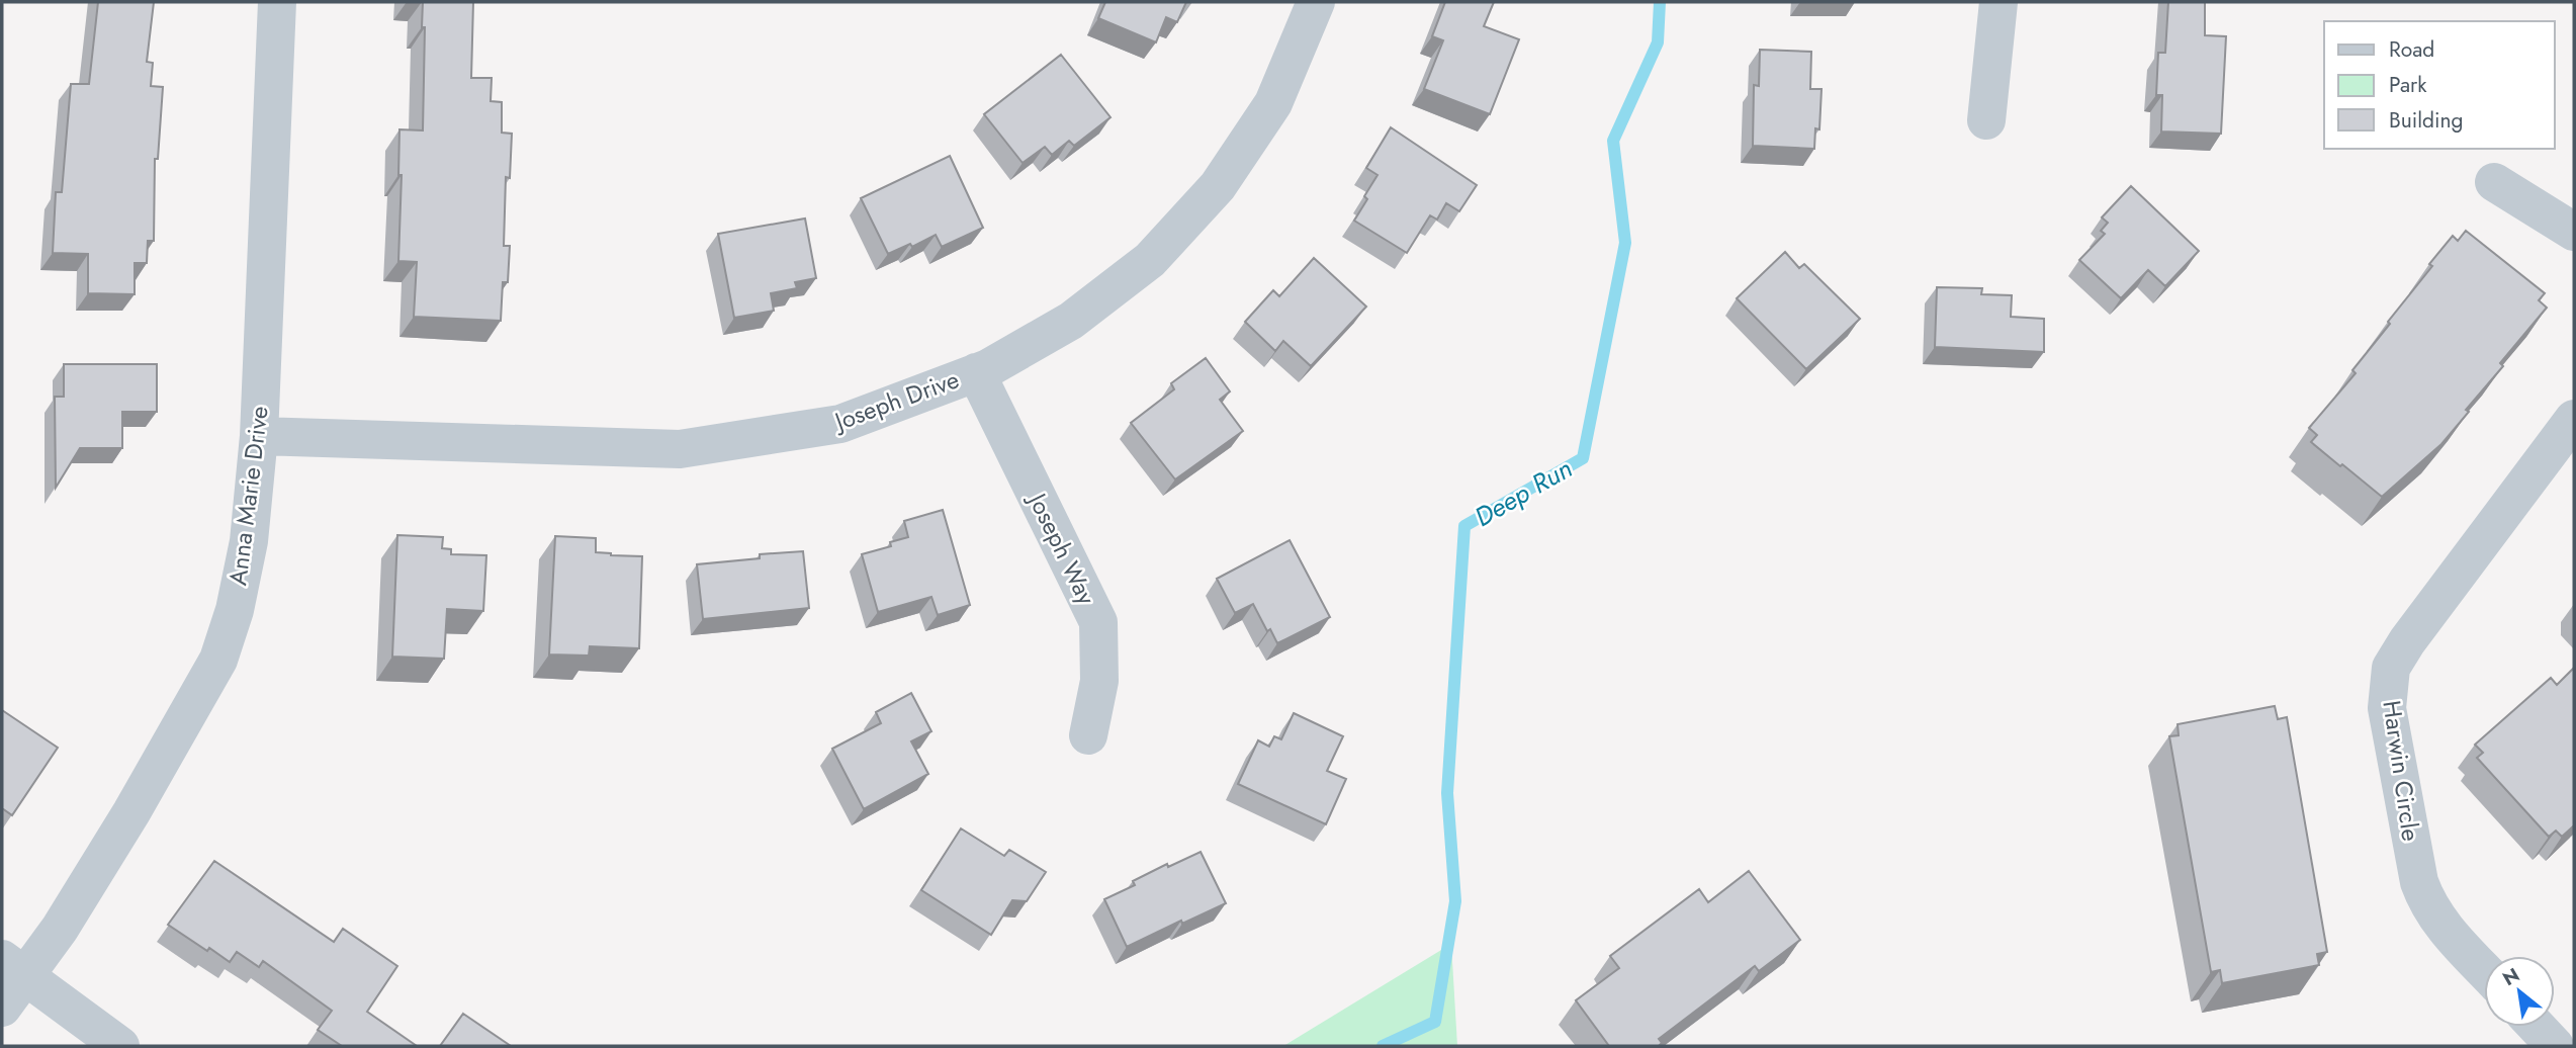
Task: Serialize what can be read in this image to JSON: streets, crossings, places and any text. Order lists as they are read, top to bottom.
{
  "streets": {
    "street": [
      "Joseph Drive",
      "Anna Marie Drive",
      "Joseph Way",
      "Harwin Circle"
    ]
  },
  "crossings": [
    ["Joseph Drive", "Anna Marie Drive"],
    ["Joseph Drive", "Joseph Way"]
  ],
  "water": ["Deep Run"],
  "legend": ["Road", "Park", "Building"],
  "north": "top left"
}
